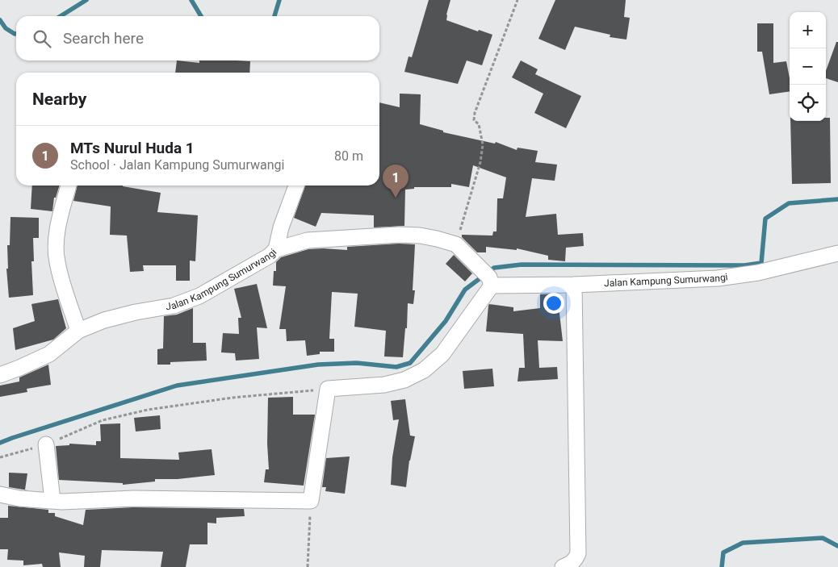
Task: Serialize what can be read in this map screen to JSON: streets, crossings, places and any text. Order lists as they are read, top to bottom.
{
  "streets": {
    "street": ["Jalan Kampung Sumurwangi"]
  },
  "page": {
    "map_buttons": ["+", "−"],
    "search": "Search here",
    "heading": "Nearby",
    "list": [
      {
        "mark": "1",
        "name": "MTs Nurul Huda 1",
        "note": "School · Jalan Kampung Sumurwangi",
        "value": "80 m"
      }
    ],
    "pins": "1"
  }
}
